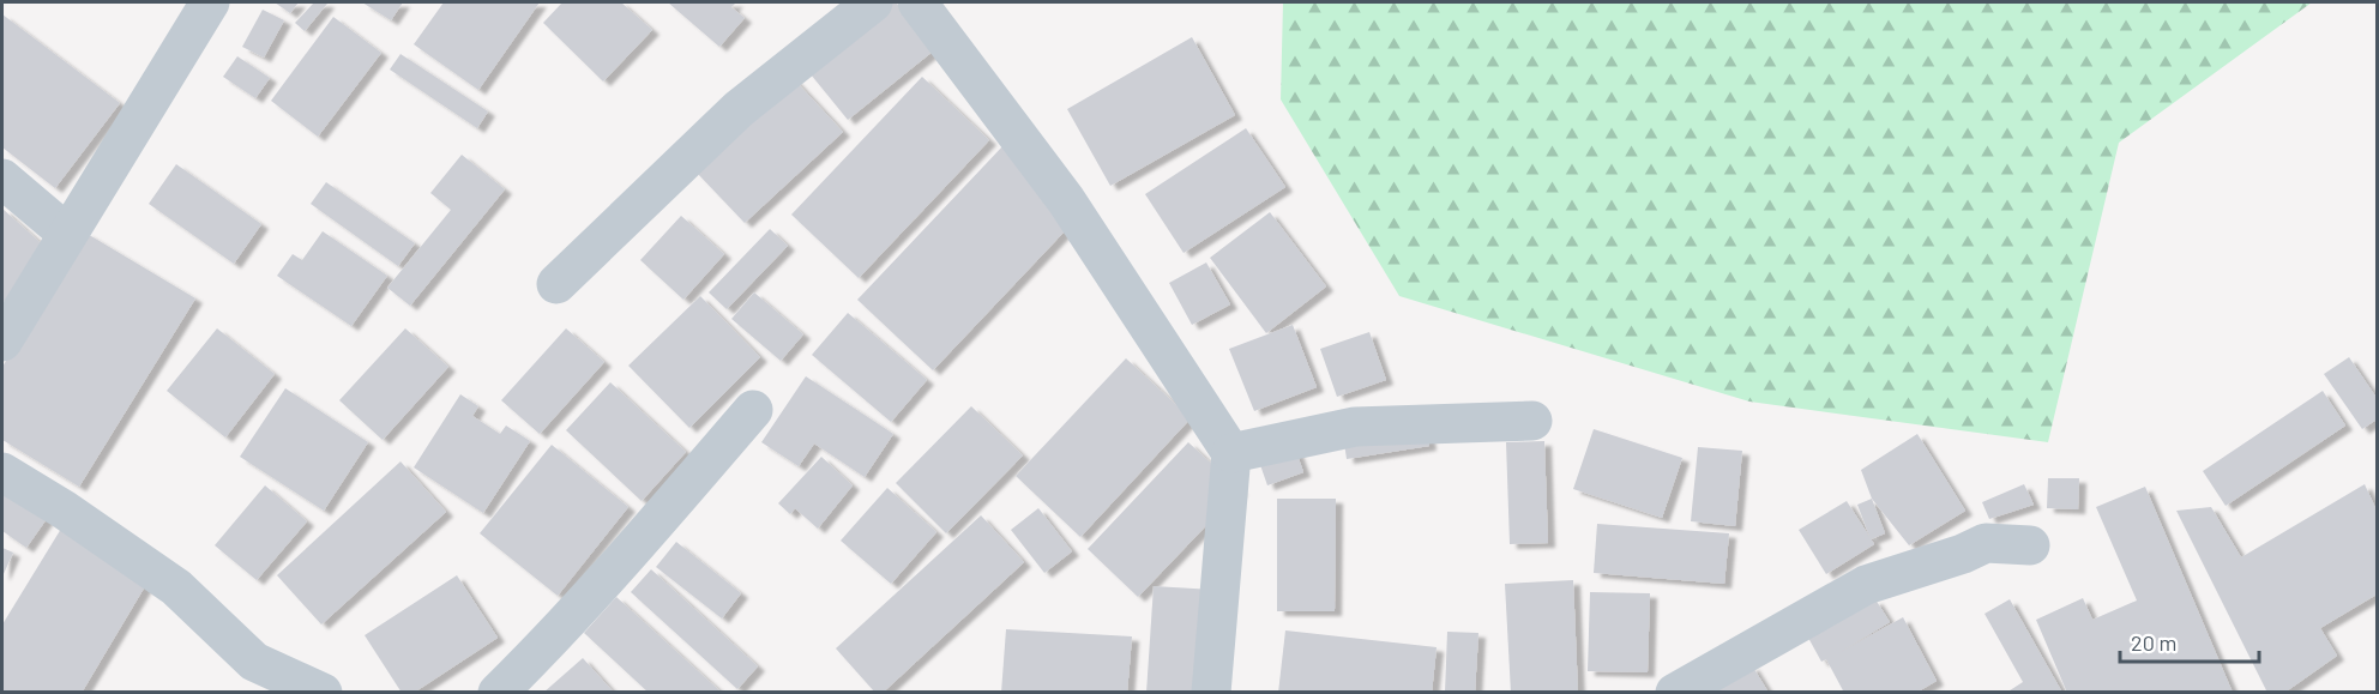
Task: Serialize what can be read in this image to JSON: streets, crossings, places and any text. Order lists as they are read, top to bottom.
{
  "scale_bar": "20 m"
}
